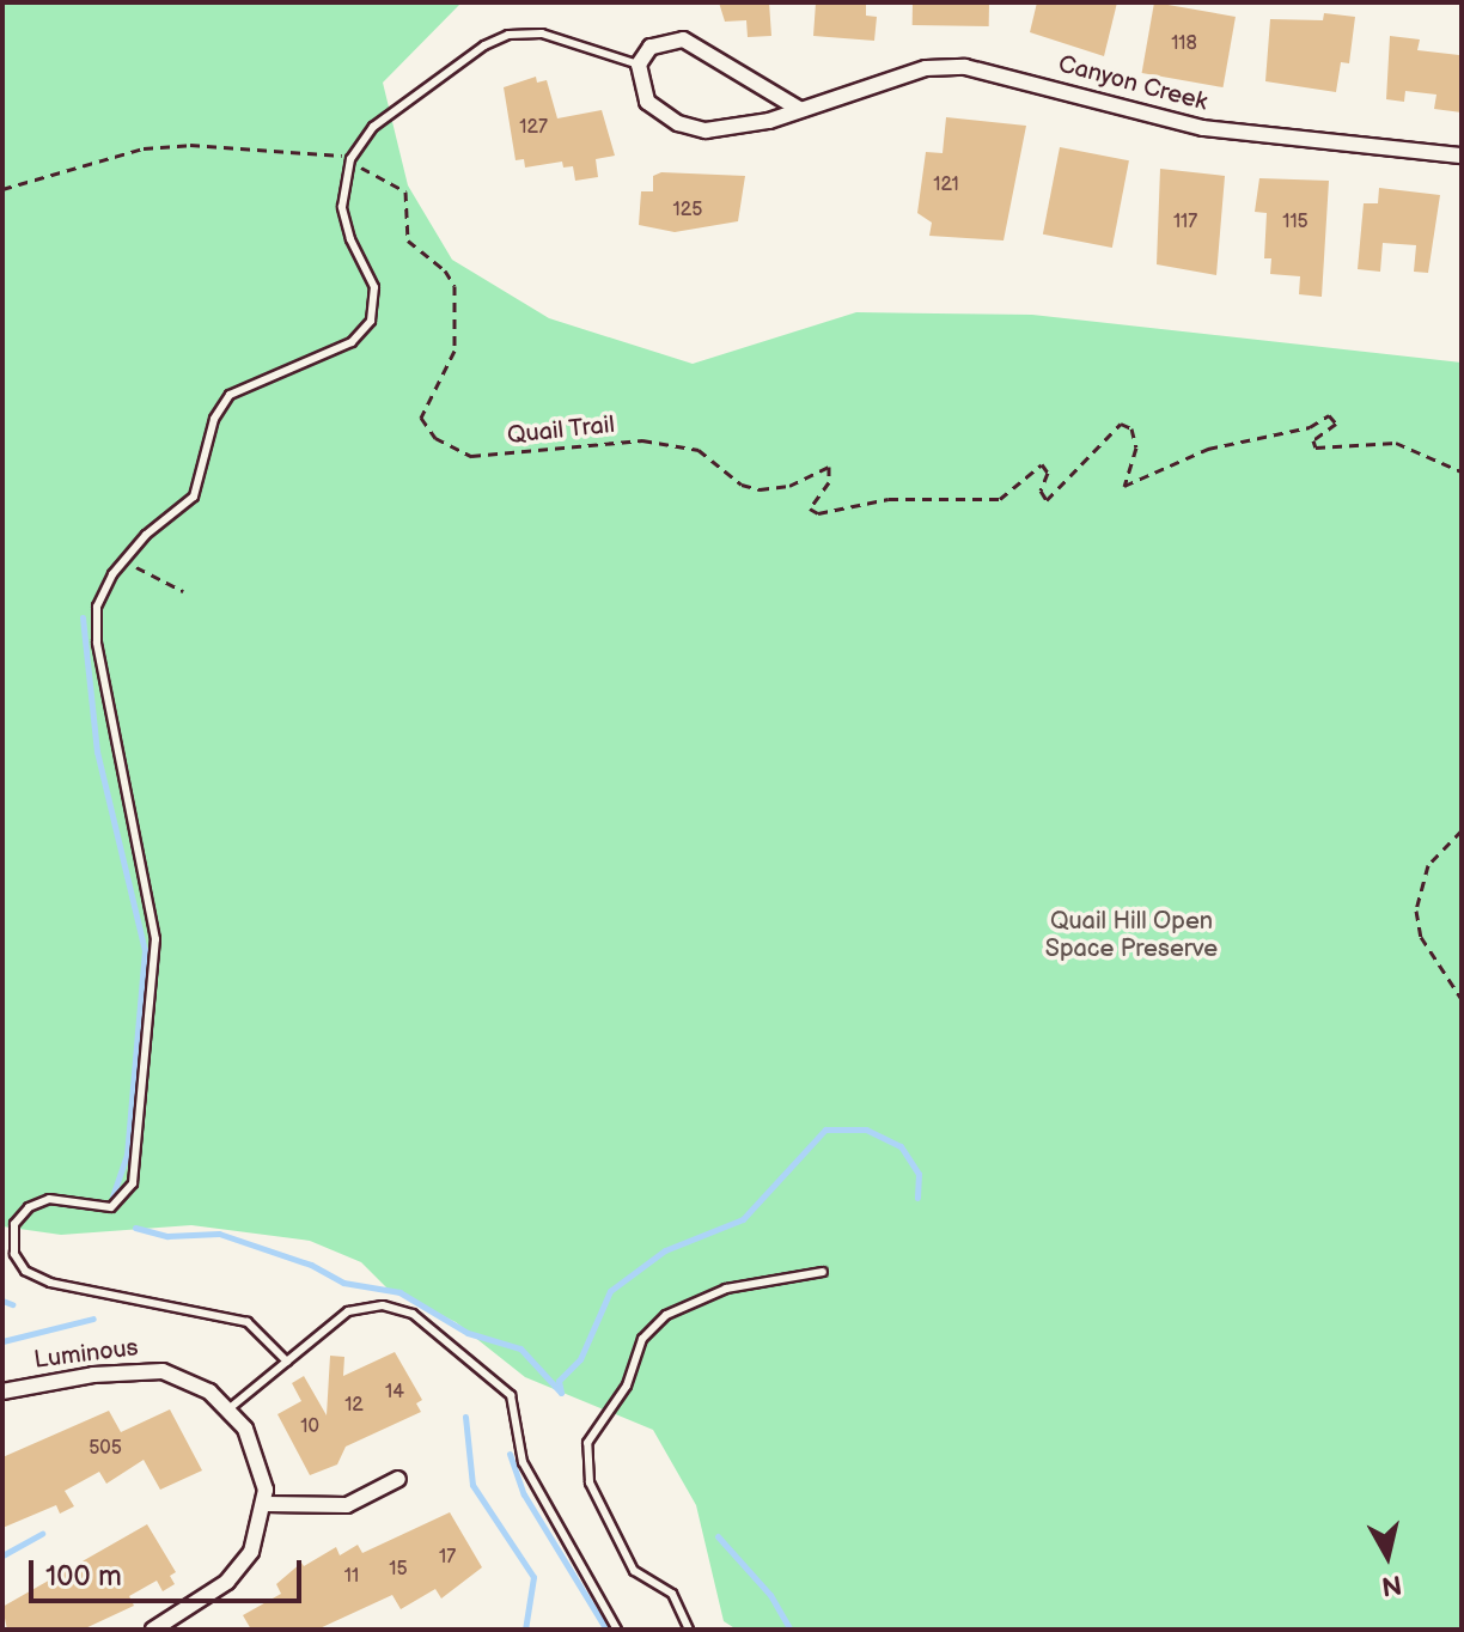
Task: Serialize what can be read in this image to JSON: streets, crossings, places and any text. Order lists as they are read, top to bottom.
{
  "streets": {
    "street": ["Canyon Creek", "Luminous"],
    "path": ["Quail Trail"]
  },
  "parks": ["Quail Hill Open Space Preserve"],
  "house_numbers": [
    "118",
    "127",
    "121",
    "125",
    "117",
    "115",
    "14",
    "12",
    "10",
    "505",
    "17",
    "15",
    "11"
  ],
  "scale_bar": "100 m",
  "north": "bottom"
}
